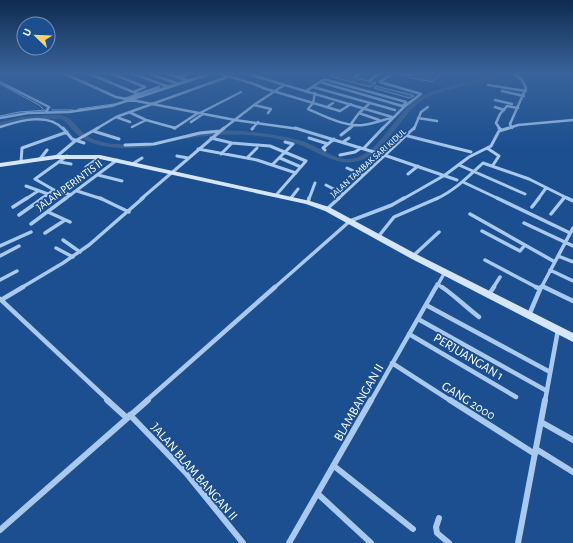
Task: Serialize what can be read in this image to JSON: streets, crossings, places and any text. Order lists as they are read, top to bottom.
{
  "streets": {
    "street": [
      "JALAN TAMBAK SARI KIDUL",
      "JALAN PERINTIS II",
      "PERJUANGAN 1",
      "GANG 2000",
      "BLAMBANGAN II",
      "JALAN BLAM BANGAN II"
    ]
  },
  "crossings": [
    ["PERJUANGAN 1", "BLAMBANGAN II"],
    ["GANG 2000", "BLAMBANGAN II"]
  ],
  "north": "top left"
}
